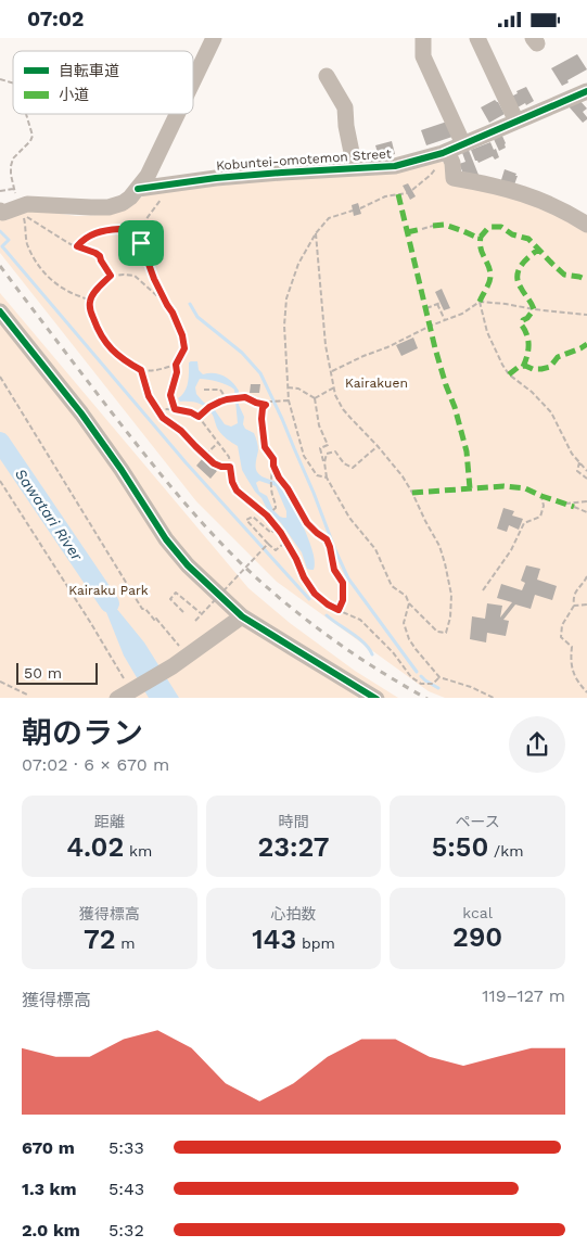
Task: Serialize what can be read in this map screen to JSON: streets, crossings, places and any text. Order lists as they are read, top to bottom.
{
  "streets": {
    "street": ["Kobuntei-omotemon Street"]
  },
  "water": ["Sawatari River"],
  "parks": ["Kairakuen", "Kairaku Park"],
  "legend": ["自転車道", "小道"],
  "scale_bar": "50 m",
  "page": {
    "status": "07:02",
    "scale": "50 m",
    "heading": ["朝のラン", "07:02 · 6 × 670 m"],
    "stats": [
      ["距離", "4.02 km"],
      ["時間", "23:27"],
      ["ペース", "5:50 /km"],
      ["獲得標高", "72 m"],
      ["心拍数", "143 bpm"],
      ["kcal", "290"]
    ],
    "chart": ["獲得標高", "119–127 m"],
    "list": [
      {
        "name": "670 m",
        "note": "5:33"
      },
      {
        "name": "1.3 km",
        "note": "5:43"
      },
      {
        "name": "2.0 km",
        "note": "5:32"
      }
    ]
  }
}
